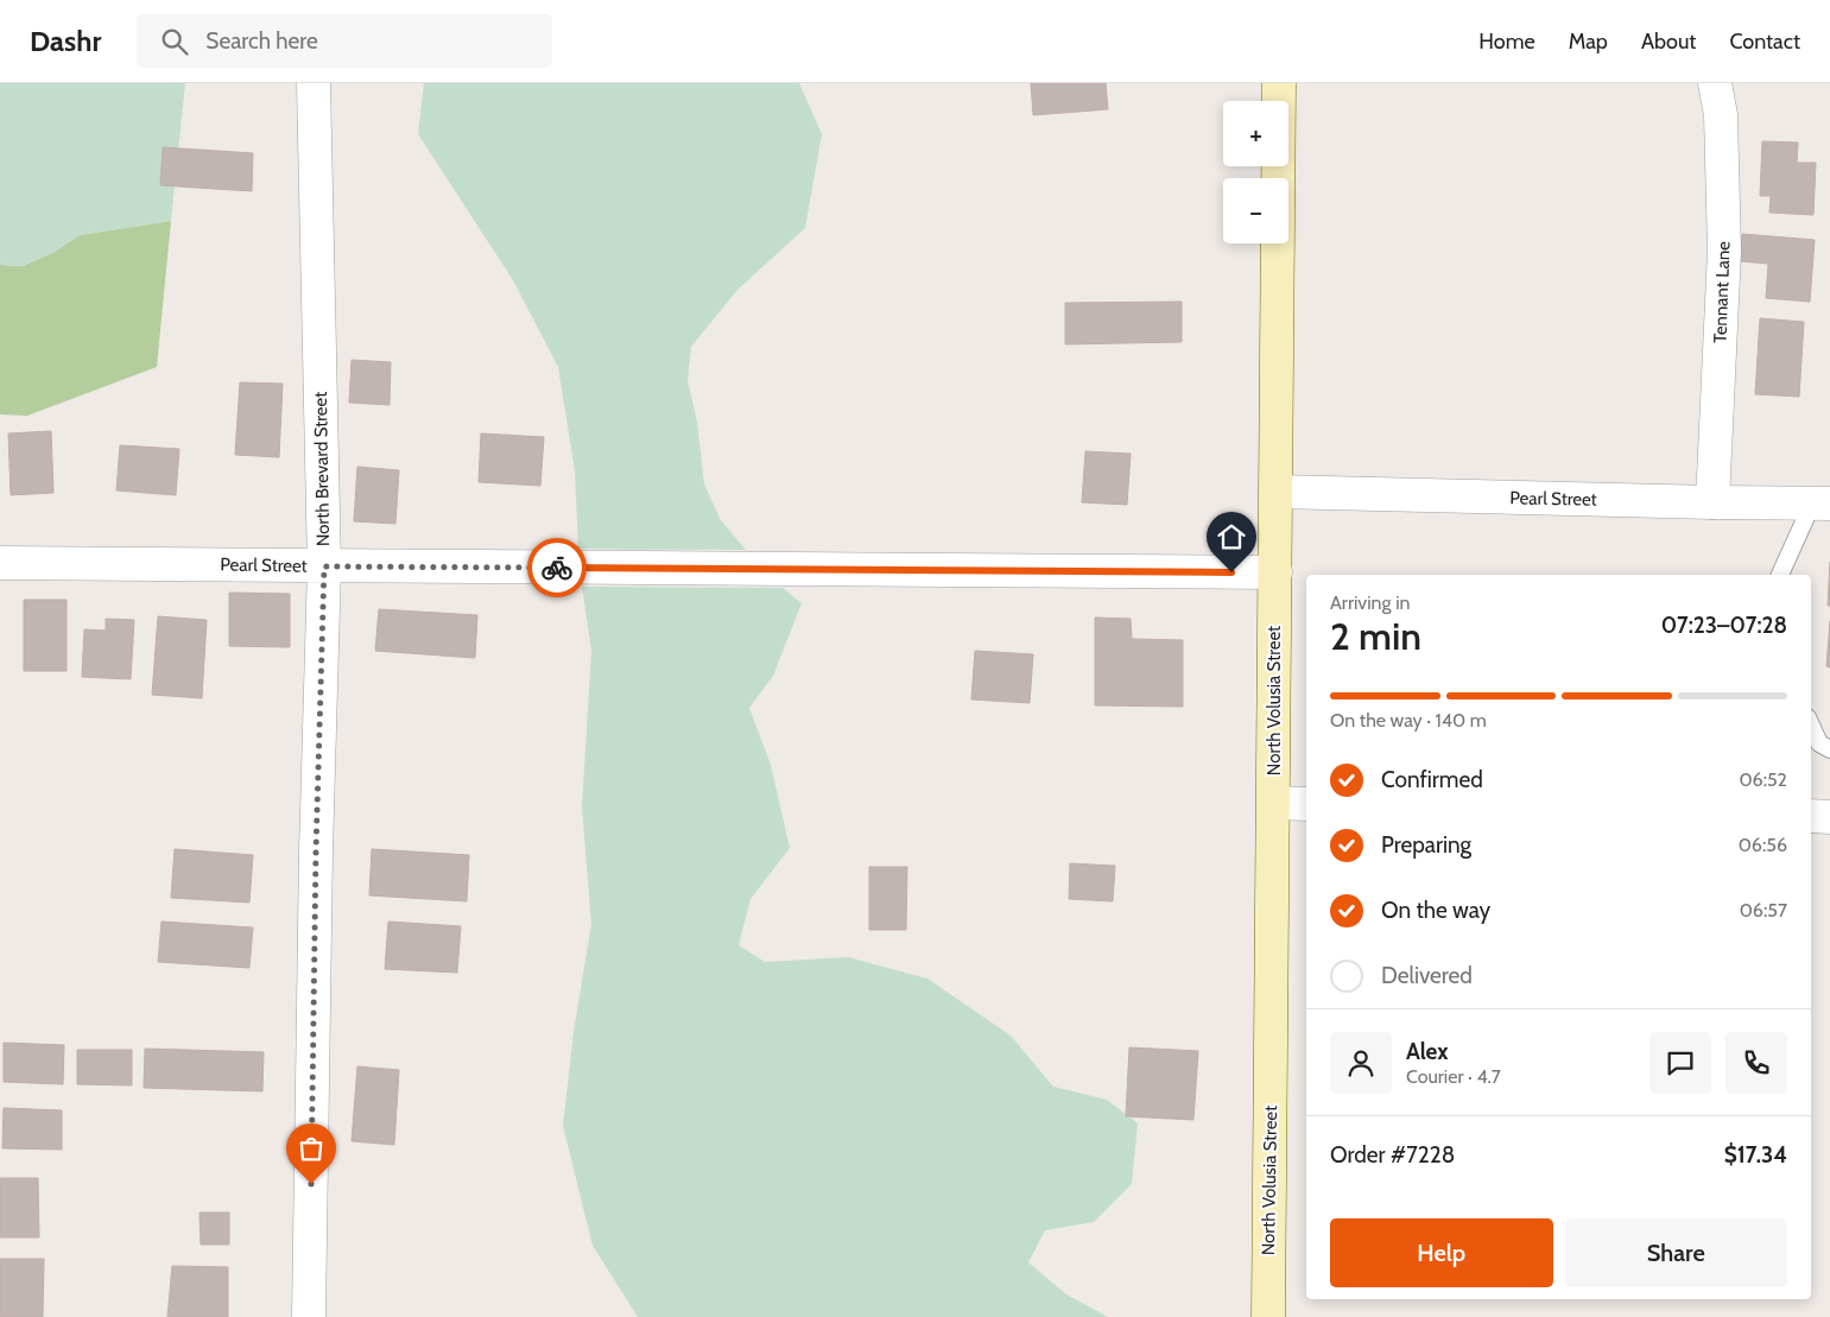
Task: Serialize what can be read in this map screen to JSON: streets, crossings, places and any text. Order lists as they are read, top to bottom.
{
  "streets": {
    "main road": ["North Volusia Street"],
    "street": ["Tennant Lane", "North Brevard Street", "Pearl Street"]
  },
  "crossings": [
    ["Tennant Lane", "Pearl Street"],
    ["North Brevard Street", "Pearl Street"],
    ["Pearl Street", "North Volusia Street"]
  ],
  "page": {
    "header": "Dashr",
    "search": "Search here",
    "nav": [
      "Home",
      "Map",
      "About",
      "Contact"
    ],
    "map_buttons": ["+", "−"],
    "heading": ["2 min", "Arriving in", "07:23–07:28"],
    "panel": [
      "Alex",
      "Courier · 4.7",
      "Order #7228",
      "$17.34"
    ],
    "bar": "On the way · 140 m",
    "list": [
      ["Confirmed", "06:52"],
      ["Preparing", "06:56"],
      ["On the way", "06:57"],
      "Delivered"
    ],
    "buttons": ["Help", "Share"]
  }
}
